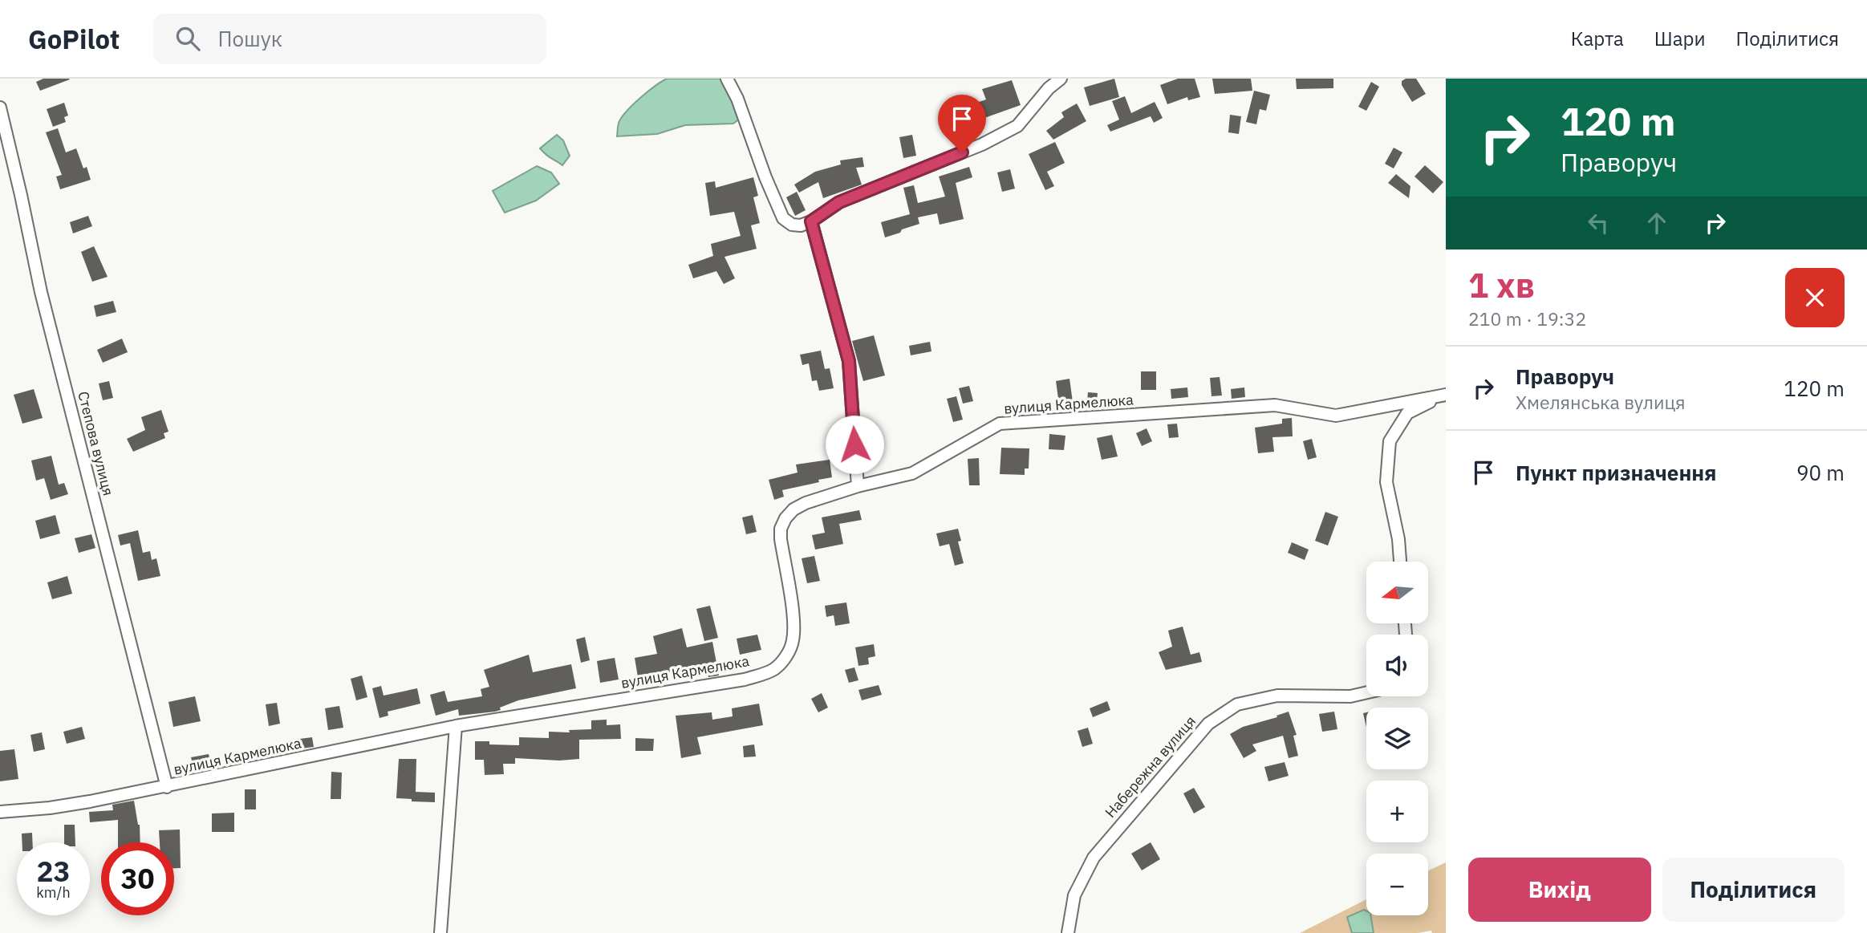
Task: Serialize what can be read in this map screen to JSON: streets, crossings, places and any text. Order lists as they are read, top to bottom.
{
  "streets": {
    "street": ["вулиця Кармелюка", "Степова вулиця", "Набережна вулиця"]
  },
  "crossings": [
    ["вулиця Кармелюка", "Степова вулиця"]
  ],
  "north": "left",
  "page": {
    "header": "GoPilot",
    "search": "Пошук",
    "nav": ["Карта", "Шари", "Поділитися"],
    "turn": ["120 m", "Праворуч"],
    "heading": ["1 хв", "210 m · 19:32"],
    "list": [
      {
        "name": "Праворуч",
        "note": "Хмелянська вулиця",
        "value": "120 m"
      },
      {
        "name": "Пункт призначення",
        "value": "90 m"
      }
    ],
    "map_buttons": ["+", "−"],
    "speed": "23 km/h",
    "limit": "30",
    "buttons": ["Вихід", "Поділитися"]
  }
}
